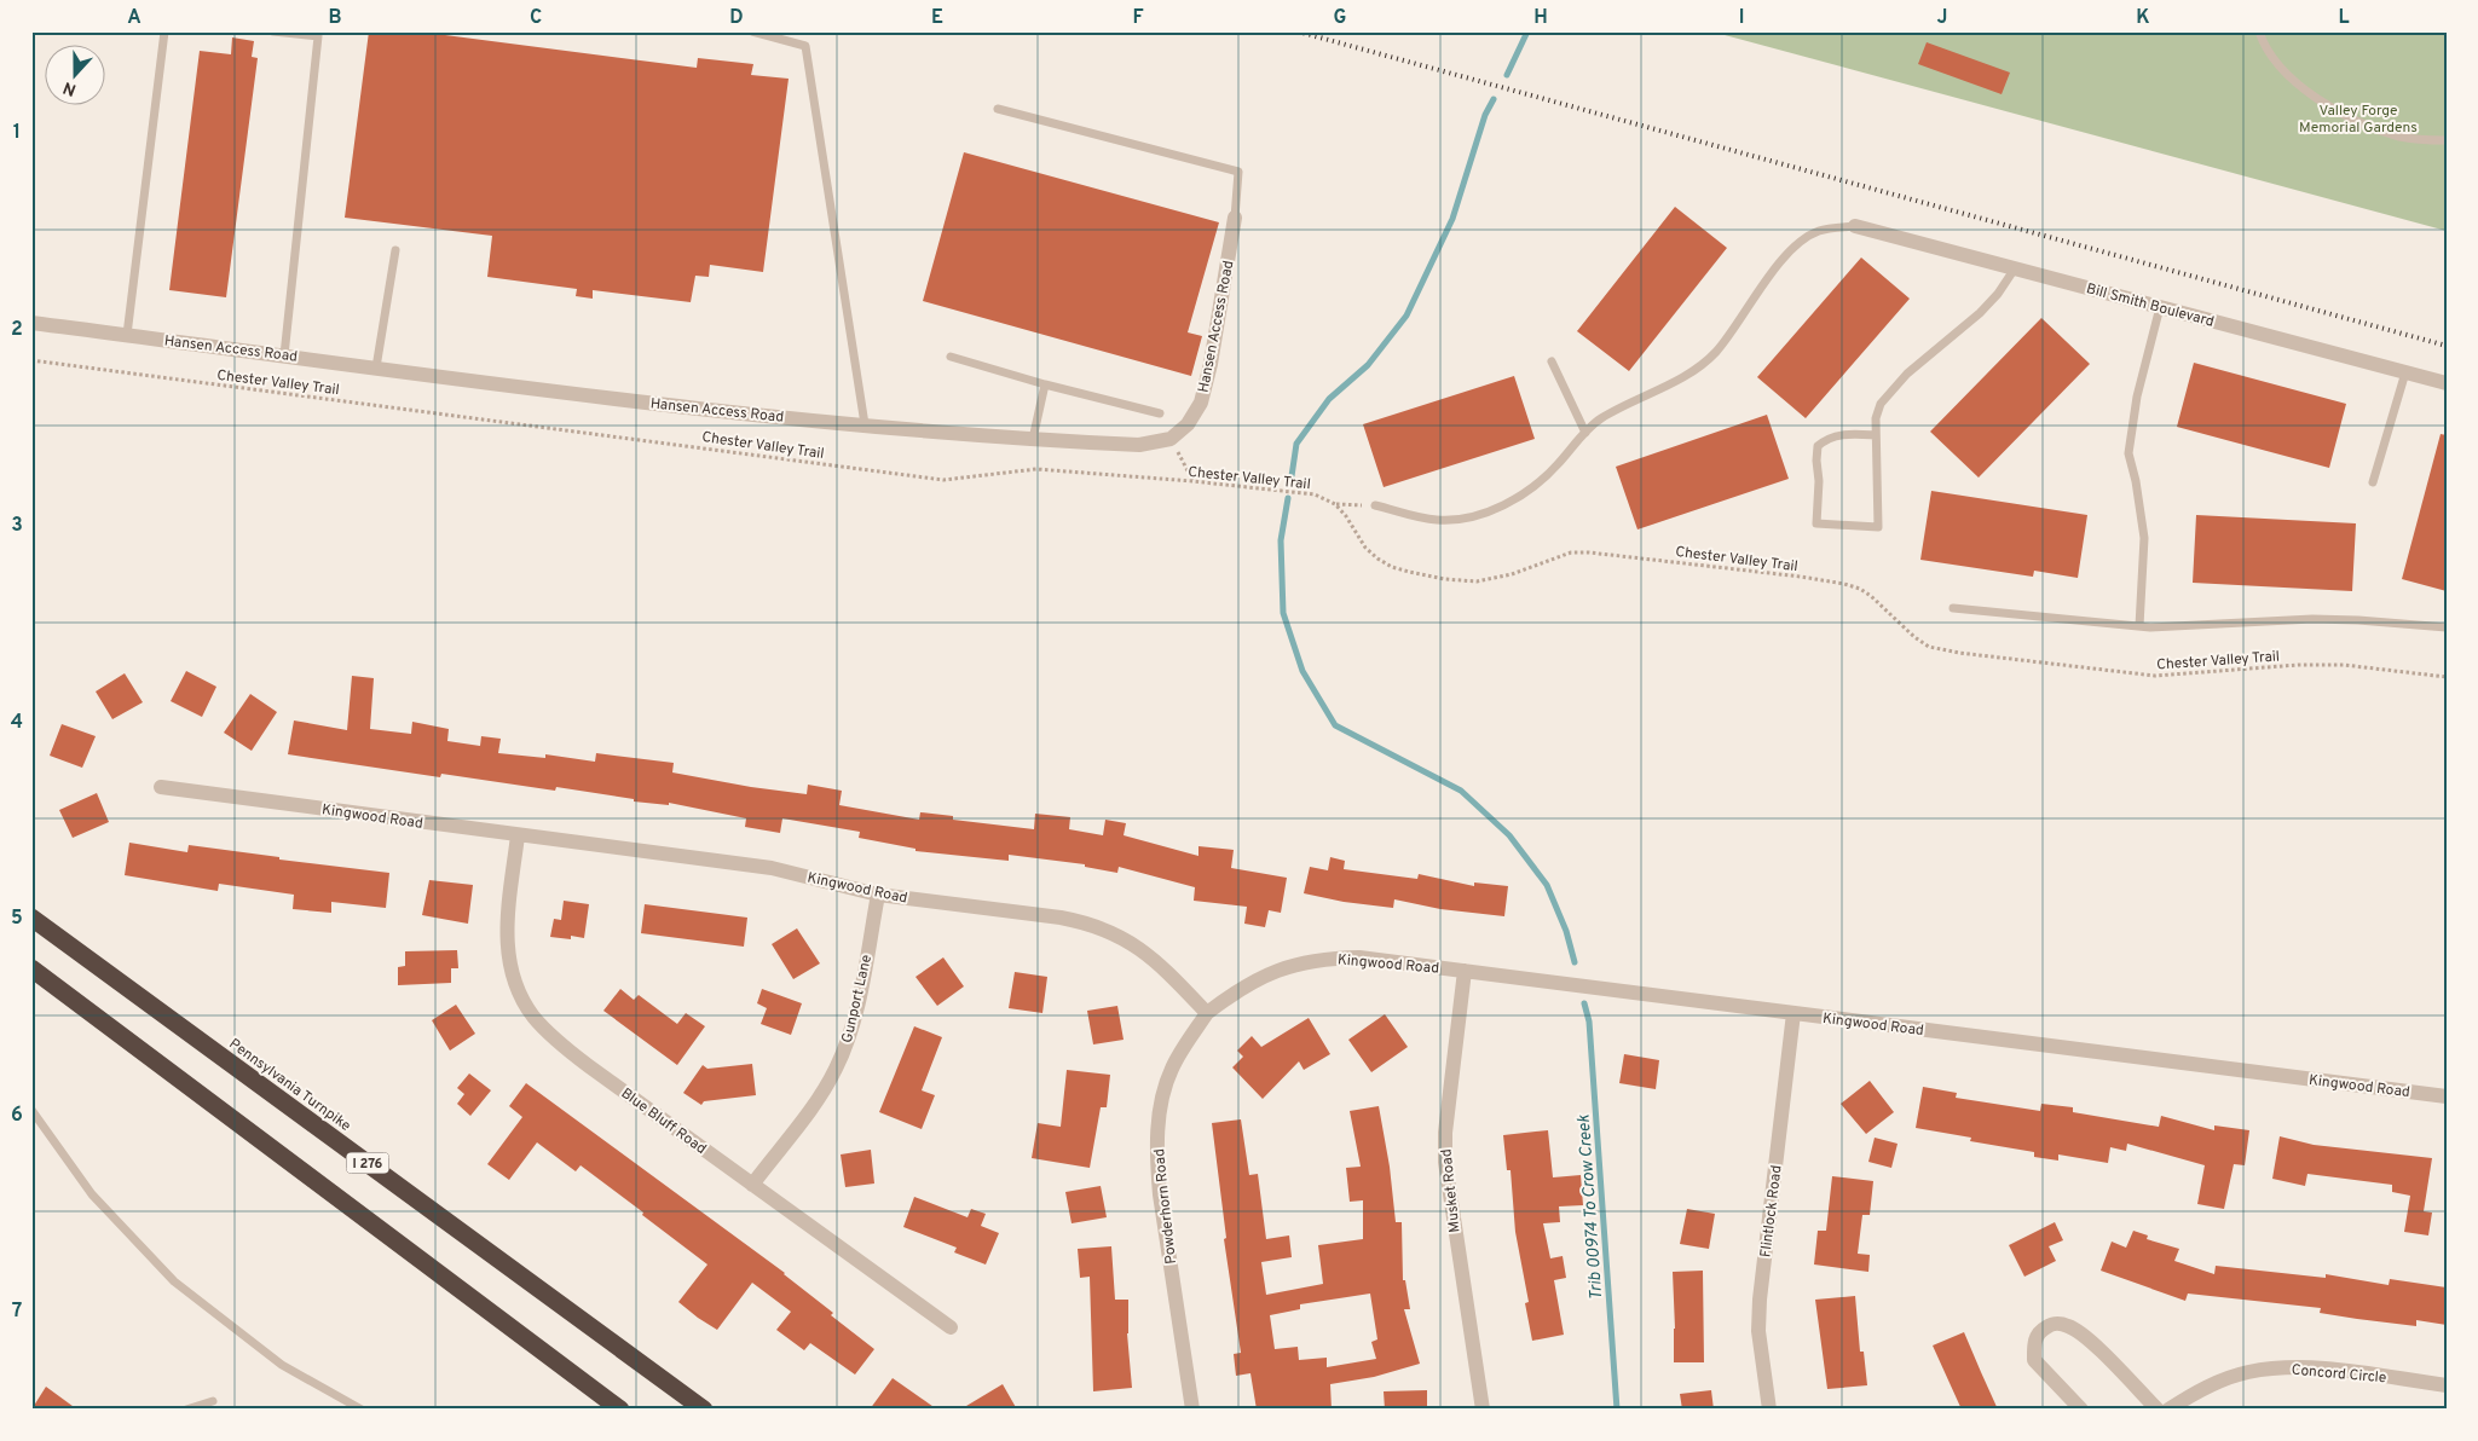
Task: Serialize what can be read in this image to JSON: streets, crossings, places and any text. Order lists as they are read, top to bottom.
{
  "streets": {
    "highway": ["Pennsylvania Turnpike", "I 276"],
    "street": [
      "Bill Smith Boulevard",
      "Hansen Access Road",
      "Kingwood Road",
      "Gunport Lane",
      "Blue Bluff Road",
      "Musket Road",
      "Powderhorn Road",
      "Flintlock Road",
      "Concord Circle"
    ],
    "path": ["Chester Valley Trail"]
  },
  "crossings": [
    ["Kingwood Road", "Gunport Lane"],
    ["Kingwood Road", "Blue Bluff Road"],
    ["Kingwood Road", "Musket Road"],
    ["Kingwood Road", "Powderhorn Road"],
    ["Kingwood Road", "Flintlock Road"],
    ["Gunport Lane", "Blue Bluff Road"]
  ],
  "water": ["Trib 00974 To Crow Creek"],
  "parks": ["Valley Forge Memorial Gardens"],
  "north": "bottom",
  "grid": {
    "columns": [
      "A",
      "B",
      "C",
      "D",
      "E",
      "F",
      "G",
      "H",
      "I",
      "J",
      "K",
      "L"
    ],
    "rows": [
      "1",
      "2",
      "3",
      "4",
      "5",
      "6",
      "7"
    ]
  }
}
